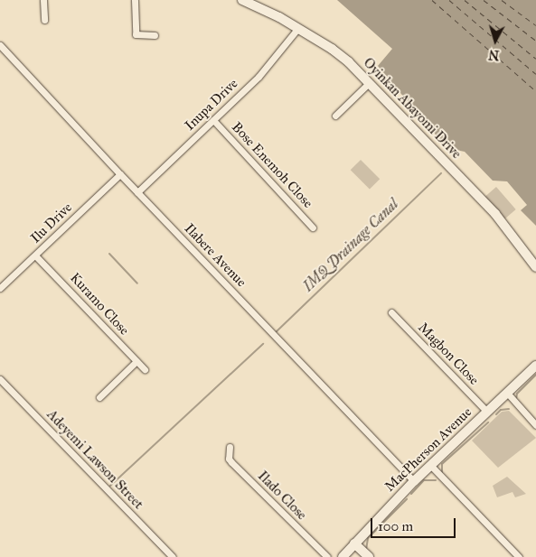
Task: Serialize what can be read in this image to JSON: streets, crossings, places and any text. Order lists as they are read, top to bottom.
{
  "streets": {
    "street": [
      "Inupa Drive",
      "Oyinkan Abayomi Drive",
      "Bose Enemoh Close",
      "Ilu Drive",
      "Ilabere Avenue",
      "Kuramo Close",
      "Magbon Close",
      "MacPherson Avenue",
      "Adeyemi Lawson Street",
      "Ilado Close"
    ]
  },
  "crossings": [
    ["Inupa Drive", "Oyinkan Abayomi Drive"],
    ["Inupa Drive", "Bose Enemoh Close"],
    ["Inupa Drive", "Ilabere Avenue"],
    ["Ilu Drive", "Ilabere Avenue"],
    ["Ilu Drive", "Kuramo Close"],
    ["Ilabere Avenue", "MacPherson Avenue"],
    ["Magbon Close", "MacPherson Avenue"]
  ],
  "water": ["IMQ Drainage Canal"],
  "scale_bar": "100 m",
  "north": "bottom"
}
